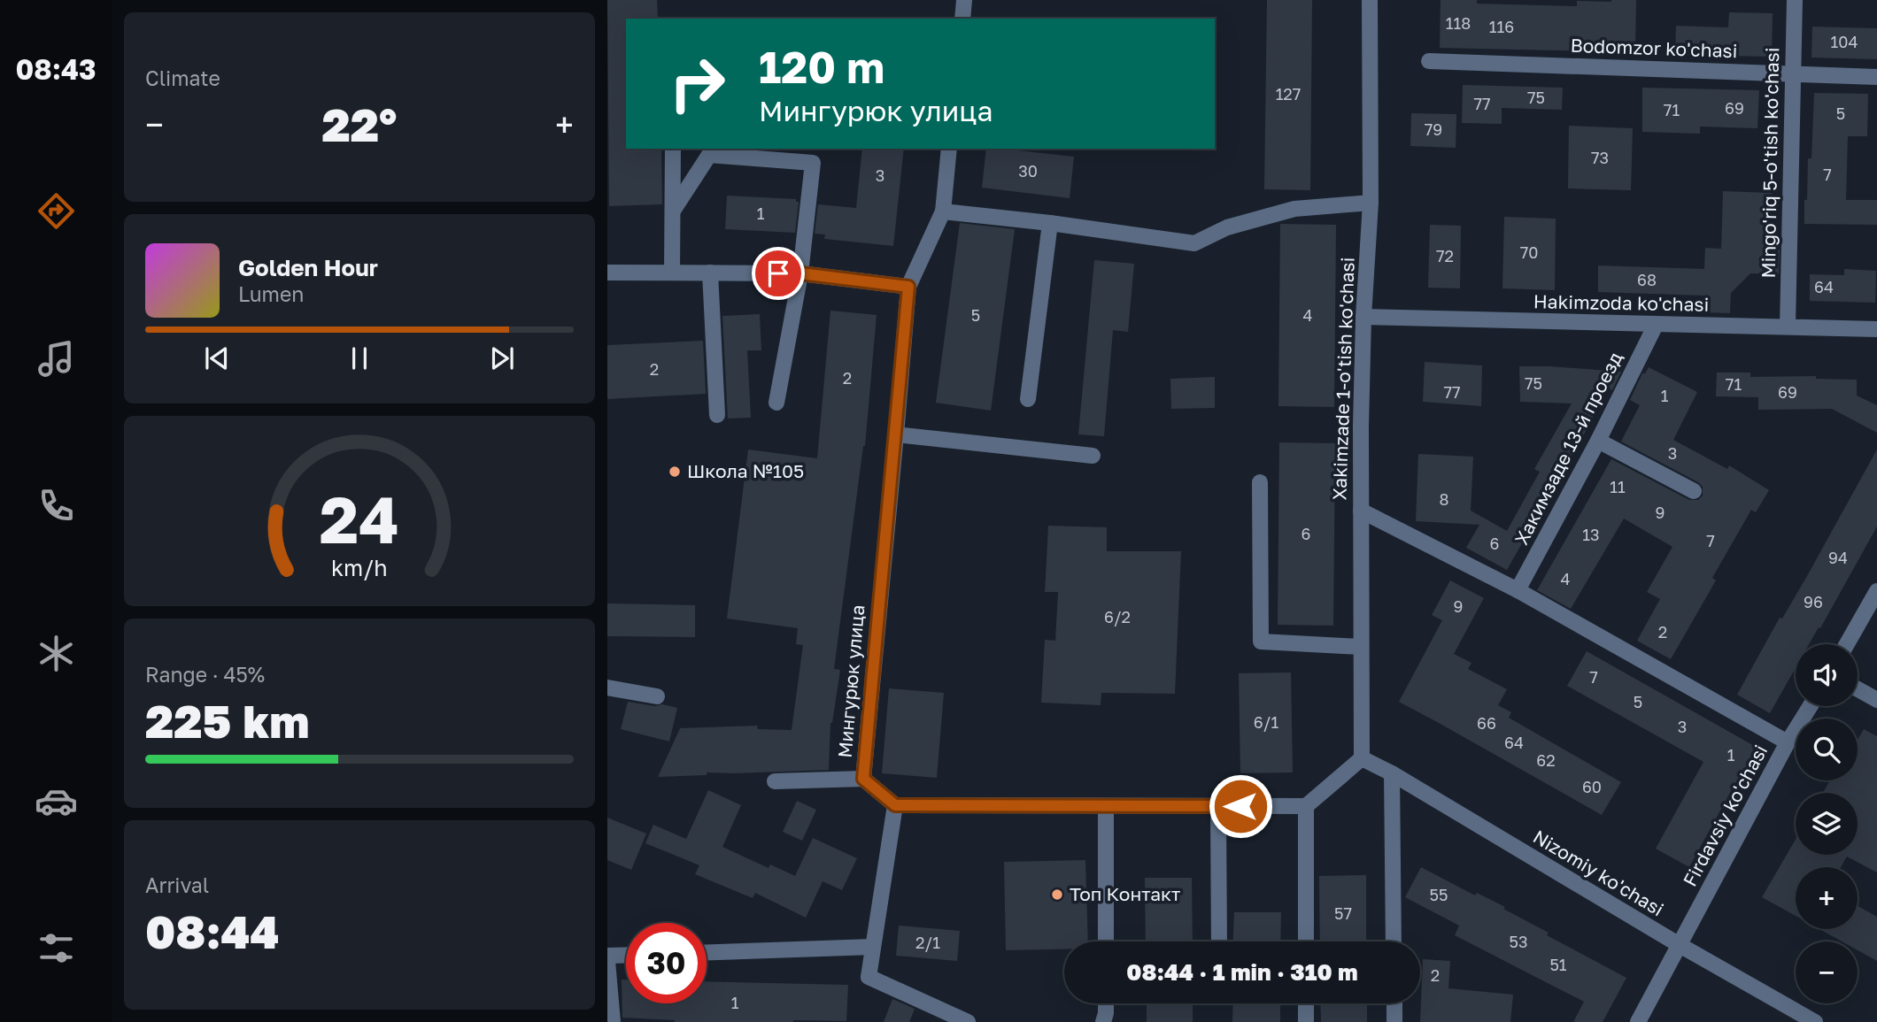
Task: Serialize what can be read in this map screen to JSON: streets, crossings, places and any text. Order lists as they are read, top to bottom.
{
  "streets": {
    "street": [
      "Bodomzor ko'chasi",
      "Mingo'riq 5-o'tish ko'chasi",
      "Hakimzoda ko'chasi",
      "Xakimzade 1-o'tish ko'chasi",
      "Хакимзаде 13-й проезд",
      "Мингурюк улица",
      "Firdavsiy ko'chasi",
      "Nizomiy ko'chasi"
    ]
  },
  "crossings": [
    ["Bodomzor ko'chasi", "Mingo'riq 5-o'tish ko'chasi"],
    ["Mingo'riq 5-o'tish ko'chasi", "Hakimzoda ko'chasi"],
    ["Hakimzoda ko'chasi", "Xakimzade 1-o'tish ko'chasi"],
    ["Hakimzoda ko'chasi", "Хакимзаде 13-й проезд"],
    ["Xakimzade 1-o'tish ko'chasi", "Nizomiy ko'chasi"],
    ["Firdavsiy ko'chasi", "Nizomiy ko'chasi"]
  ],
  "places": ["Школа №105", "Топ Контакт"],
  "house_numbers": [
    "118",
    "116",
    "104",
    "127",
    "75",
    "77",
    "69",
    "71",
    "5",
    "79",
    "73",
    "30",
    "7",
    "3",
    "1",
    "70",
    "72",
    "68",
    "64",
    "5",
    "4",
    "2",
    "2",
    "75",
    "71",
    "77",
    "69",
    "1",
    "3",
    "11",
    "8",
    "9",
    "6",
    "13",
    "7",
    "6",
    "94",
    "4",
    "96",
    "9",
    "6/2",
    "2",
    "7",
    "5",
    "6/1",
    "66",
    "3",
    "64",
    "1",
    "62",
    "60",
    "55",
    "57",
    "53",
    "2/1",
    "51",
    "2",
    "1"
  ],
  "page": {
    "tabs": "08:43",
    "tile": [
      "Climate",
      ["Range · 45%", "225 km"],
      ["Arrival", "08:44"]
    ],
    "turn": ["120 m", "Мингурюк улица"],
    "heat": ["−", "22°", "+"],
    "song": ["Golden Hour", "Lumen"],
    "map_buttons": ["+", "−"],
    "limit": "30",
    "trip": "08:44 · 1 min · 310 m",
    "gauge": ["24", "km/h"]
  }
}
